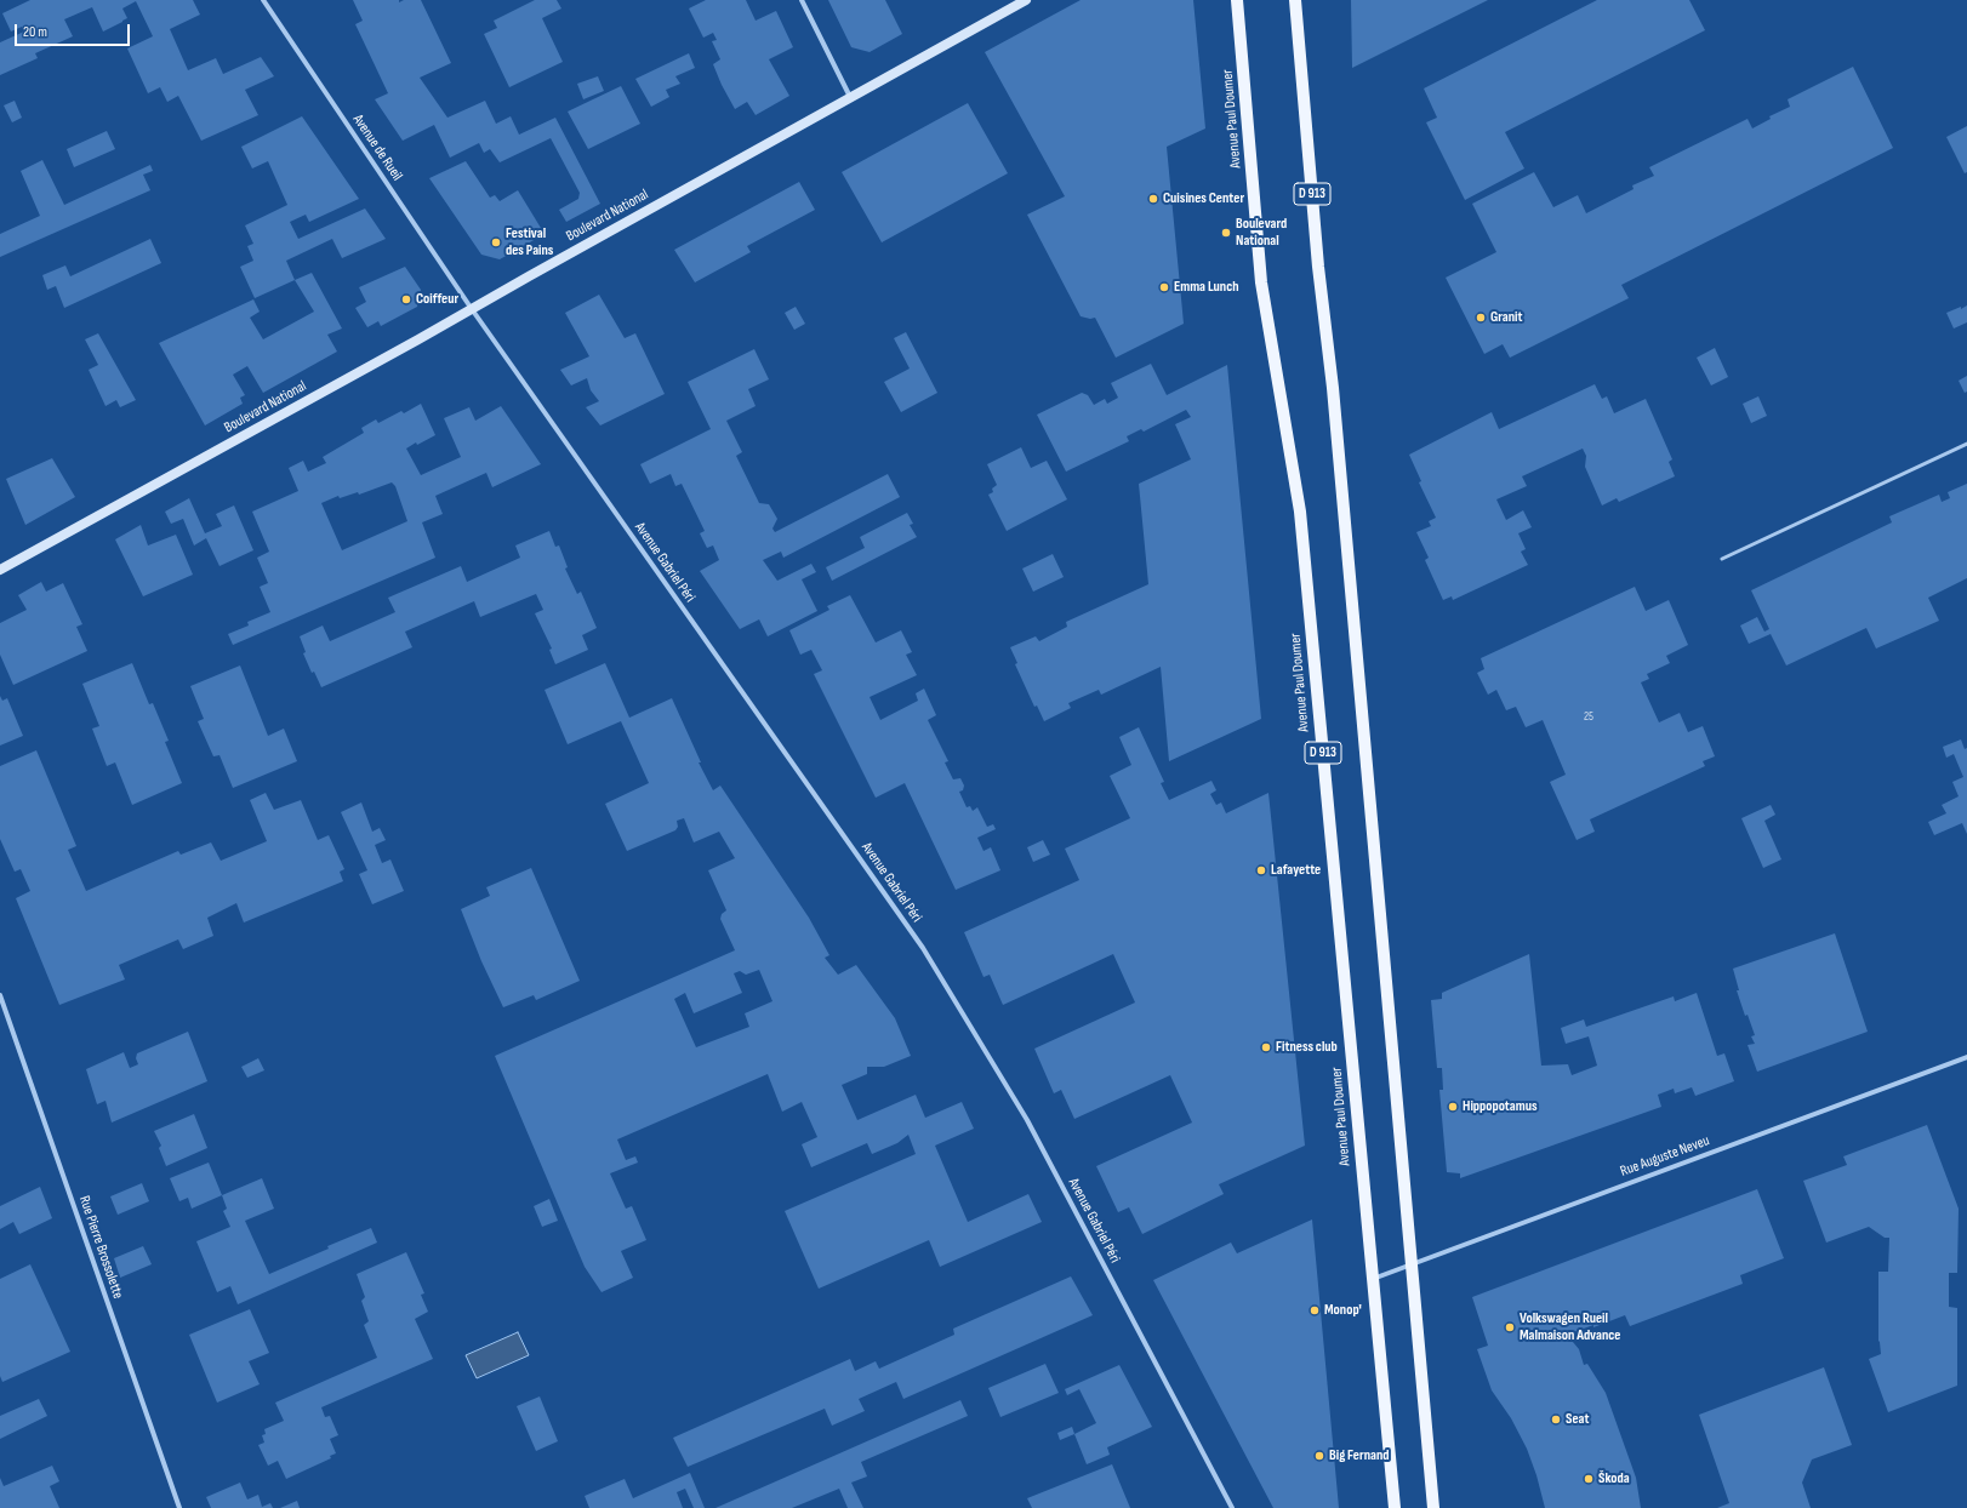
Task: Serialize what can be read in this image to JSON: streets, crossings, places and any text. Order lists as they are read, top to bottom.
{
  "streets": {
    "main road": ["Avenue Paul Doumer", "D 913", "Boulevard National"],
    "street": [
      "Avenue de Rueil",
      "Avenue Gabriel Péri",
      "Rue Auguste Neveu",
      "Rue Pierre Brossolette"
    ]
  },
  "crossings": [
    ["Avenue Paul Doumer", "Rue Auguste Neveu"],
    ["Avenue de Rueil", "Boulevard National"],
    ["Avenue de Rueil", "Avenue Gabriel Péri"],
    ["D 913", "Rue Auguste Neveu"],
    ["Boulevard National", "Avenue Gabriel Péri"]
  ],
  "places": [
    "Cuisines Center",
    "Boulevard National",
    "Festival des Pains",
    "Emma Lunch",
    "Coiffeur",
    "Granit",
    "Lafayette",
    "Fitness club",
    "Hippopotamus",
    "Monop'",
    "Volkswagen Rueil Malmaison Advance",
    "Seat",
    "Big Fernand",
    "Škoda"
  ],
  "house_numbers": ["25"],
  "scale_bar": "20 m"
}
